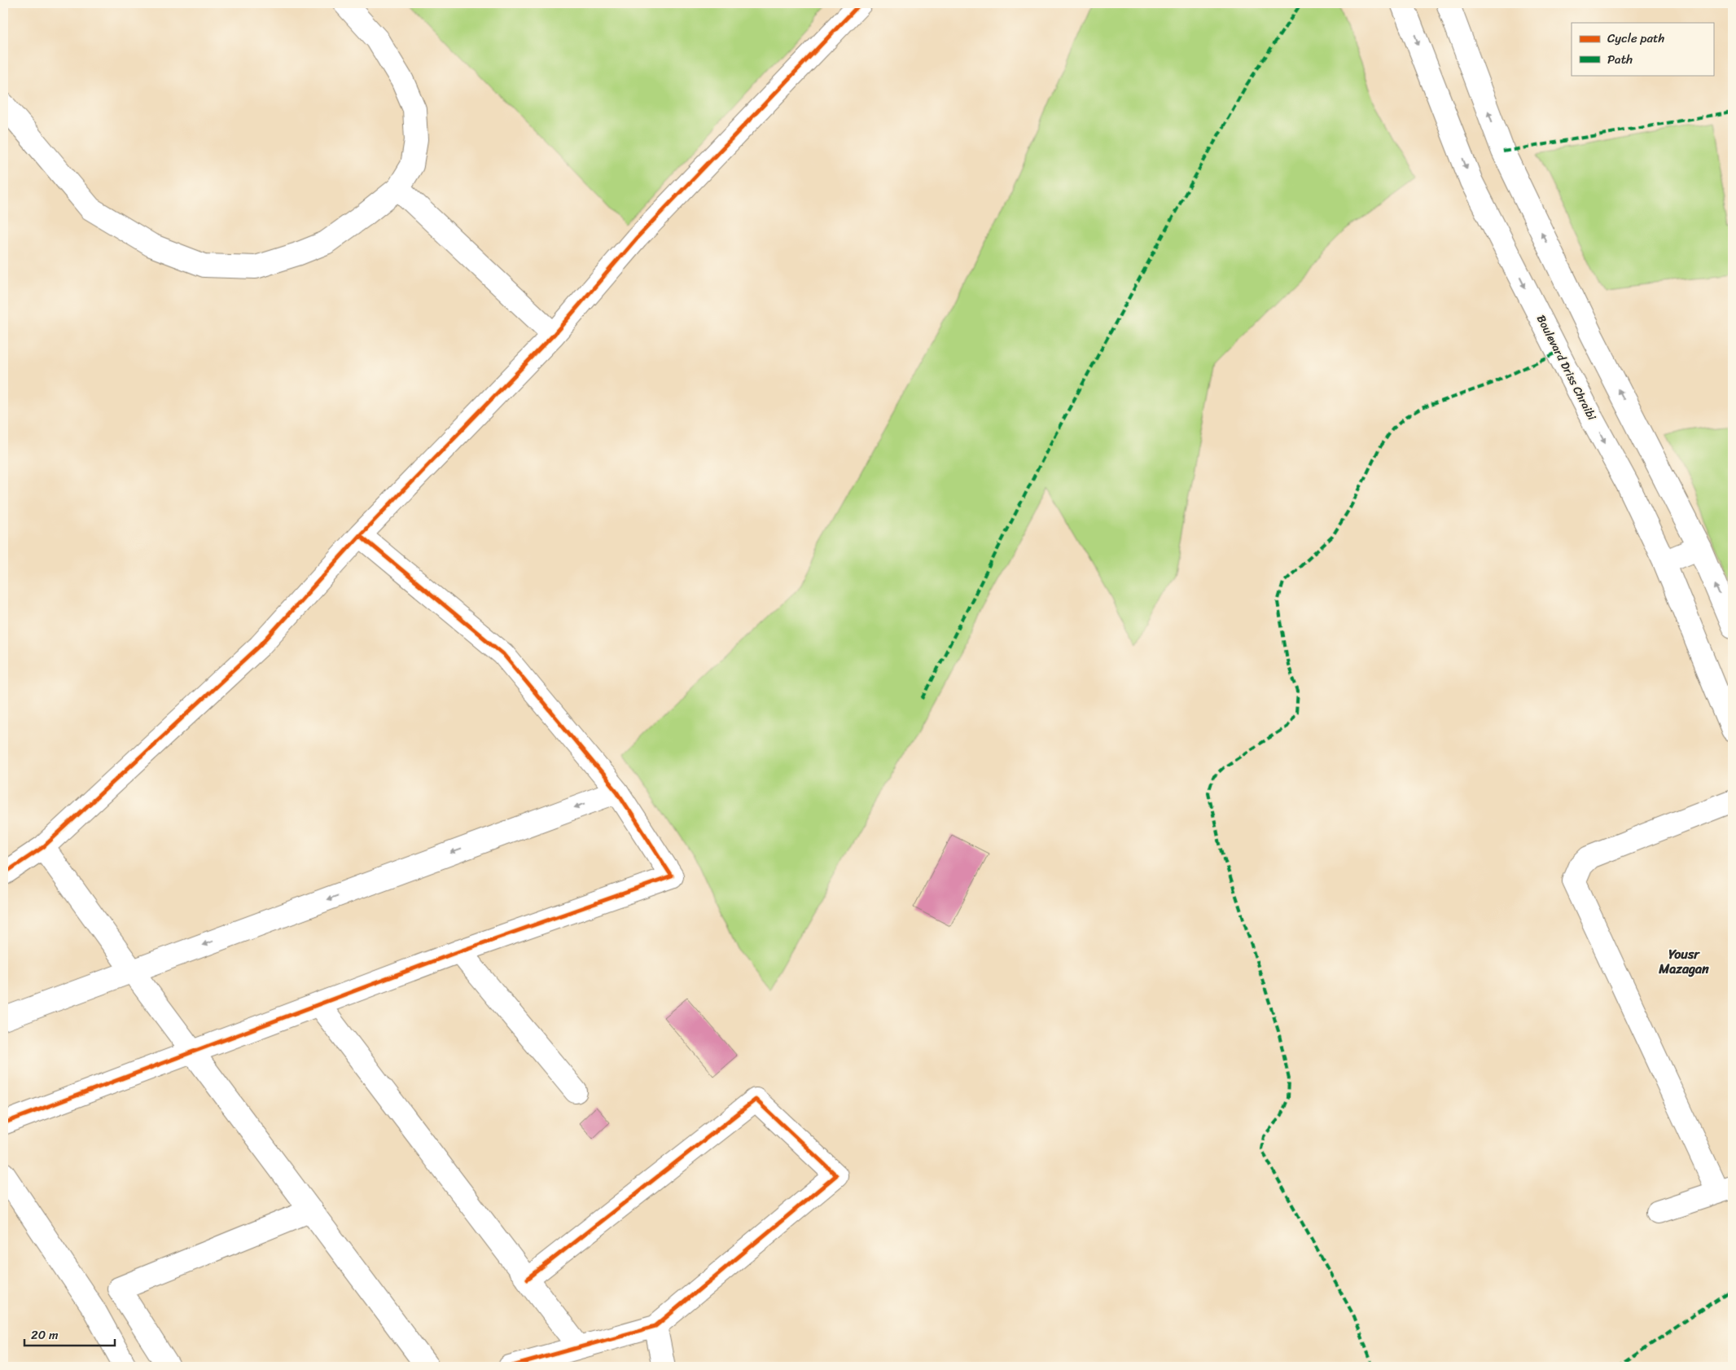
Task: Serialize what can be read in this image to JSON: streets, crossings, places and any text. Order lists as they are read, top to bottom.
{
  "streets": {
    "street": ["Boulevard Driss Chraibi"]
  },
  "districts": ["Yousr Mazagan"],
  "legend": ["Cycle path", "Path"],
  "scale_bar": "20 m"
}
